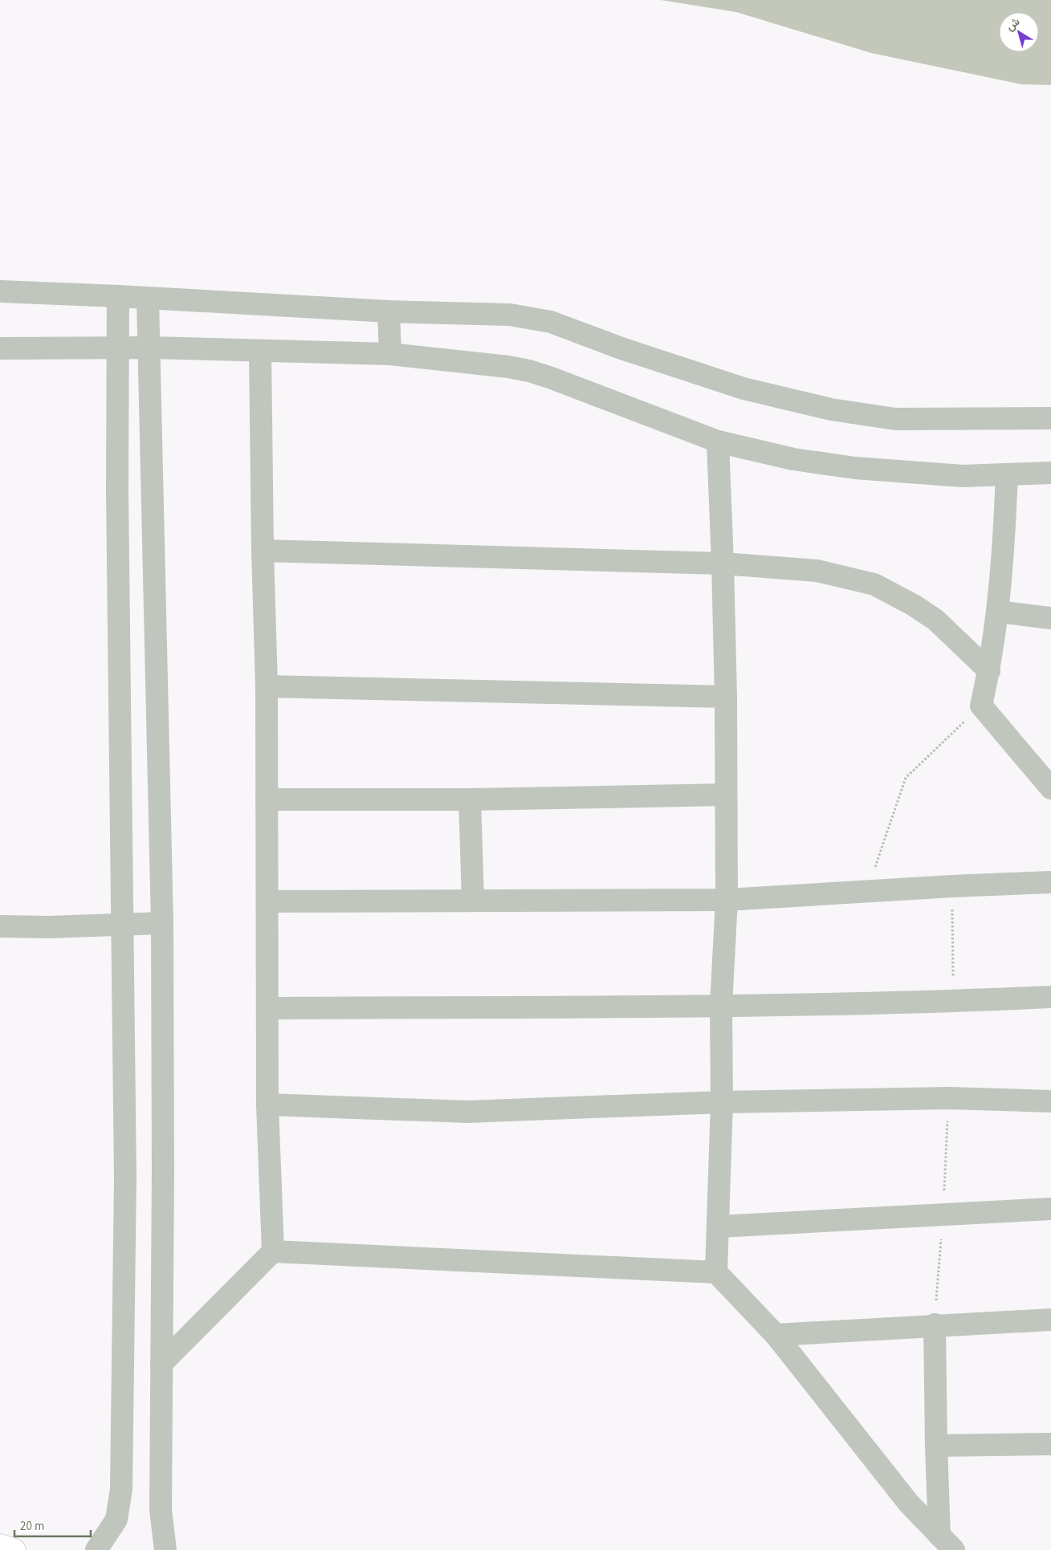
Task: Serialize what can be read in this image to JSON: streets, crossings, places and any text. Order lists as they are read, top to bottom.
{
  "scale_bar": "20 m",
  "north": "top left"
}
